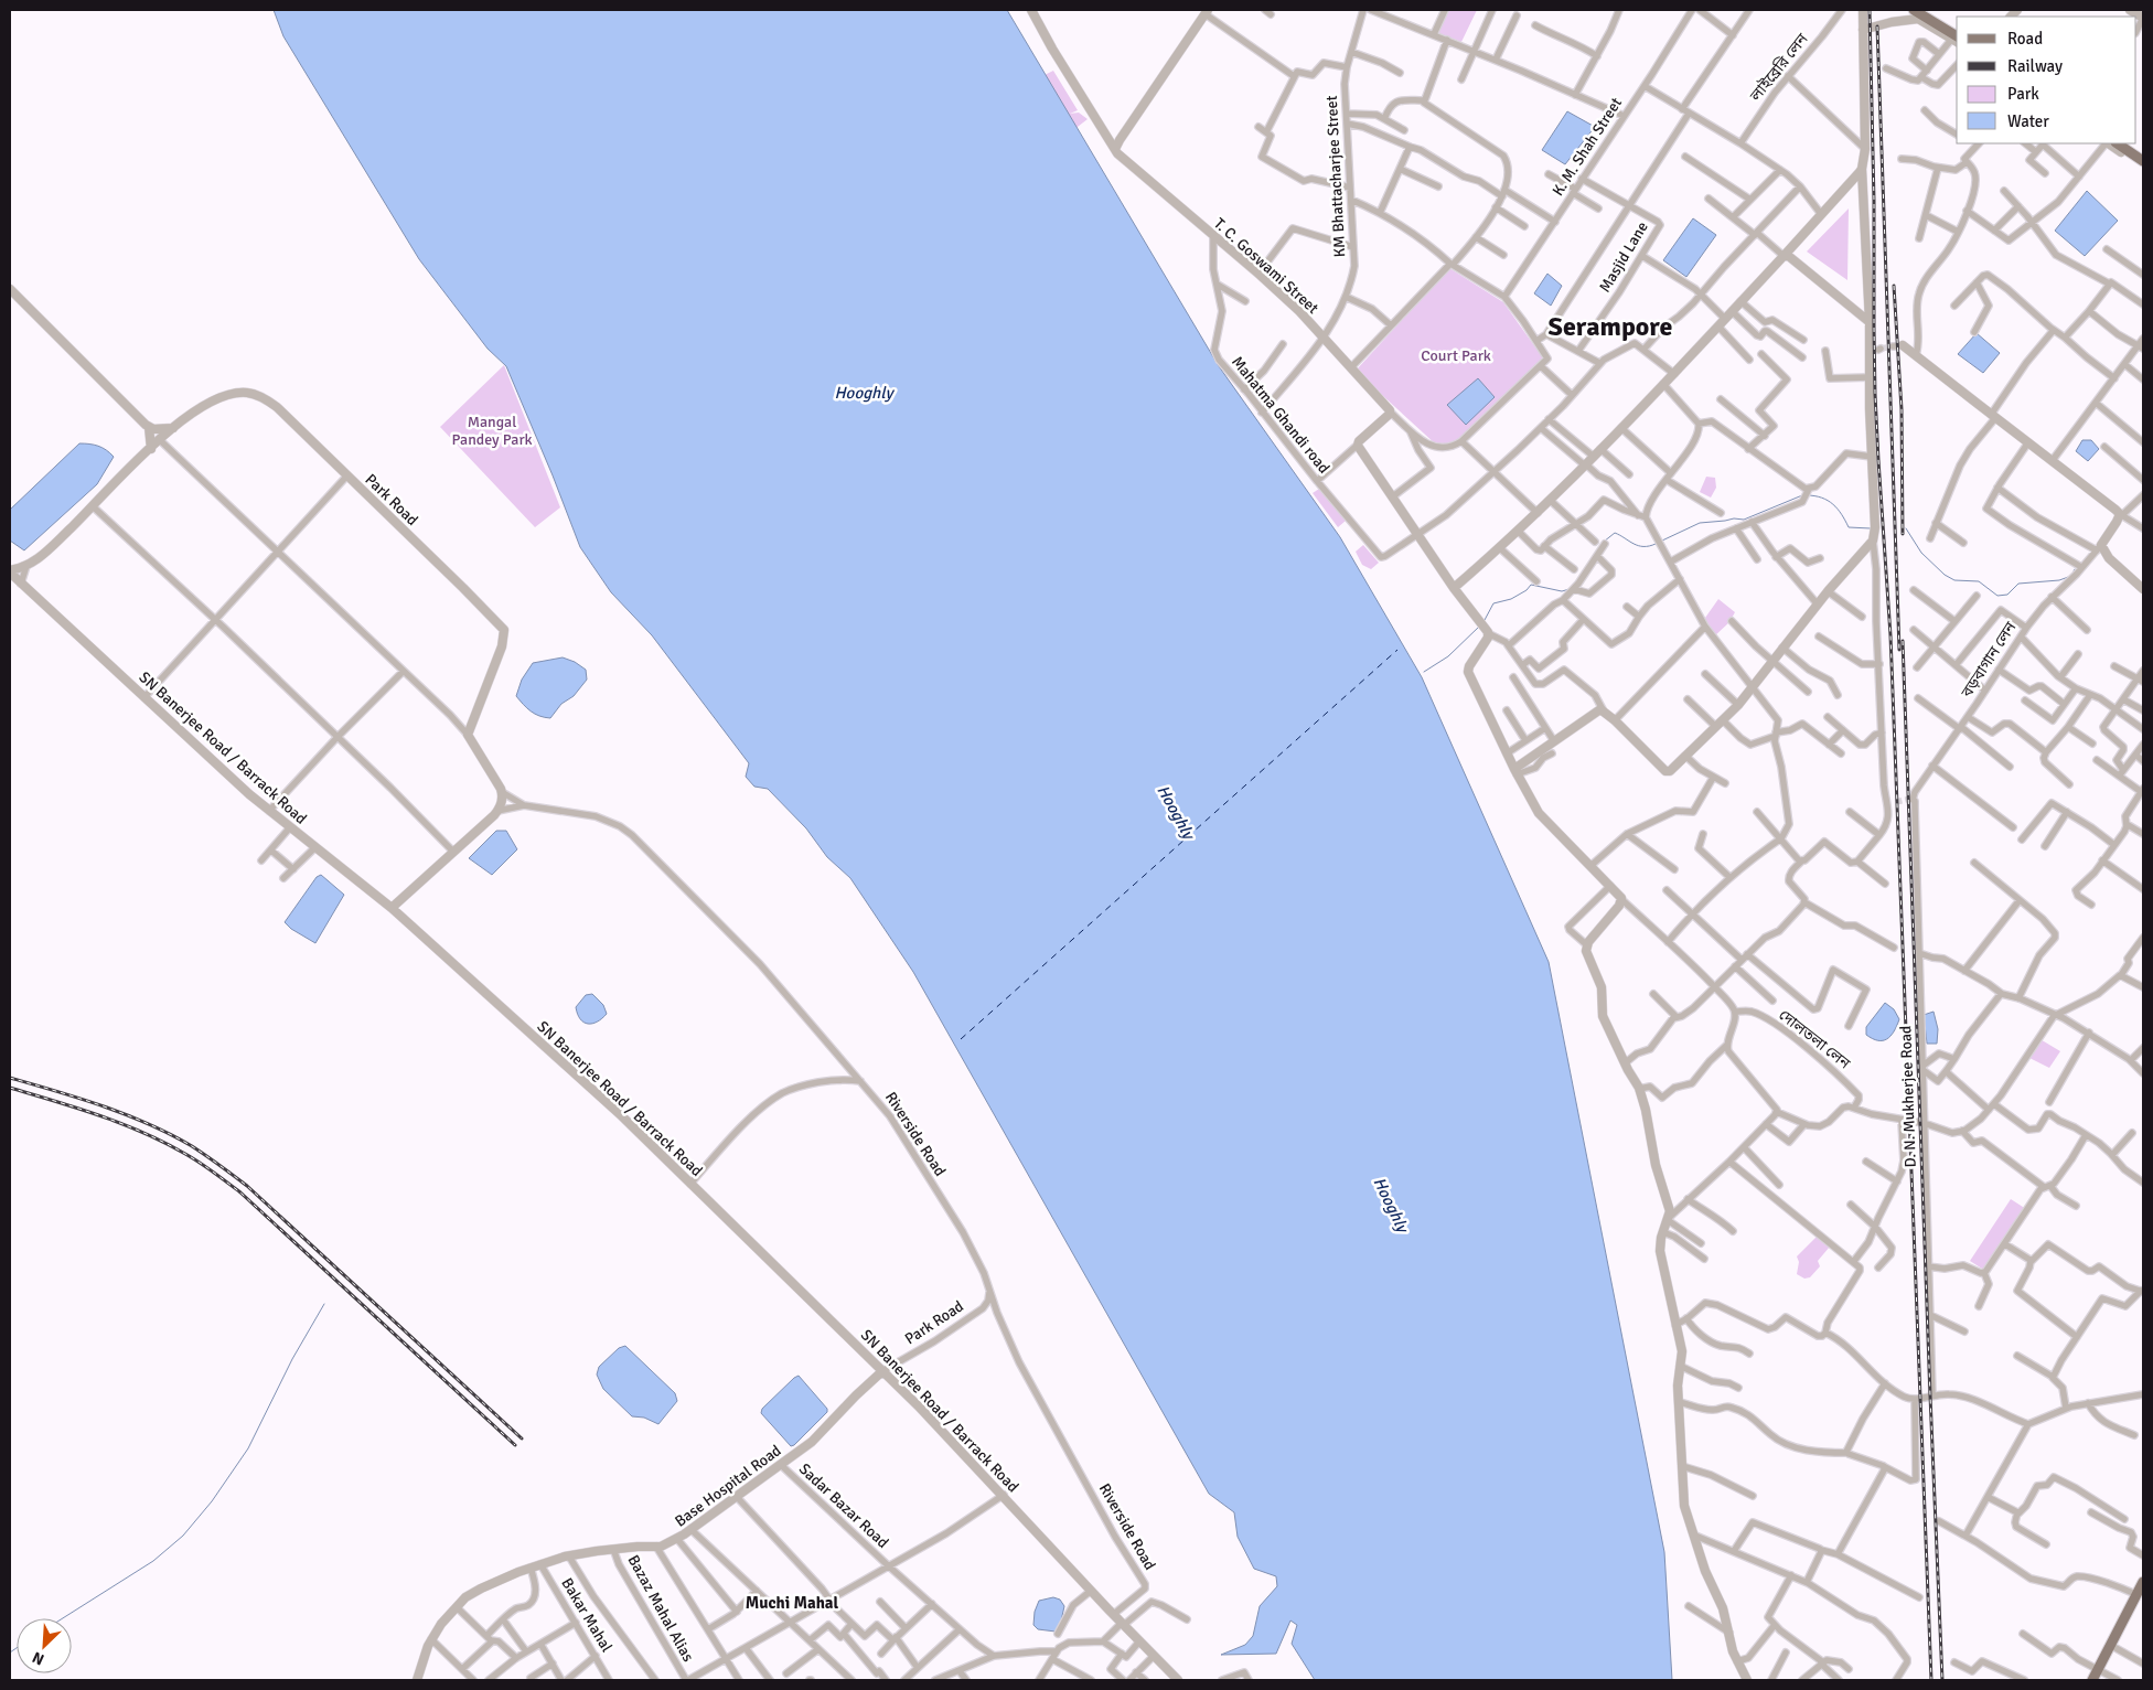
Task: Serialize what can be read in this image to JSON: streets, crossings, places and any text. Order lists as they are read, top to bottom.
{
  "streets": {
    "street": [
      "লাইব্রেরি লেন",
      "K. M. Shah Street",
      "KM Bhattacharjee Street",
      "Masjid Lane",
      "T. C. Goswami Street",
      "Mahatma Ghandi road",
      "Park Road",
      "বড়বাগান লেন",
      "SN Banerjee Road / Barrack Road",
      "দোলতলা লেন",
      "D. N. Mukherjee Road",
      "Riverside Road",
      "Base Hospital Road",
      "Sadar Bazar Road",
      "Bazaz Mahal Alias",
      "Bakar Mahal"
    ]
  },
  "crossings": [
    ["K. M. Shah Street", "Masjid Lane"],
    ["KM Bhattacharjee Street", "T. C. Goswami Street"],
    ["KM Bhattacharjee Street", "Mahatma Ghandi road"],
    ["T. C. Goswami Street", "Mahatma Ghandi road"],
    ["Park Road", "SN Banerjee Road / Barrack Road"],
    ["Park Road", "Riverside Road"],
    ["Park Road", "Base Hospital Road"],
    ["বড়বাগান লেন", "D. N. Mukherjee Road"],
    ["SN Banerjee Road / Barrack Road", "Riverside Road"],
    ["SN Banerjee Road / Barrack Road", "Base Hospital Road"],
    ["SN Banerjee Road / Barrack Road", "Sadar Bazar Road"],
    ["Base Hospital Road", "Sadar Bazar Road"],
    ["Base Hospital Road", "Bazaz Mahal Alias"],
    ["Base Hospital Road", "Bakar Mahal"],
    ["Sadar Bazar Road", "Bazaz Mahal Alias"]
  ],
  "districts": ["Serampore", "Muchi Mahal"],
  "water": ["Hooghly"],
  "parks": ["Court Park", "Mangal Pandey Park"],
  "legend": [
    "Road",
    "Railway",
    "Park",
    "Water"
  ],
  "north": "bottom left"
}
